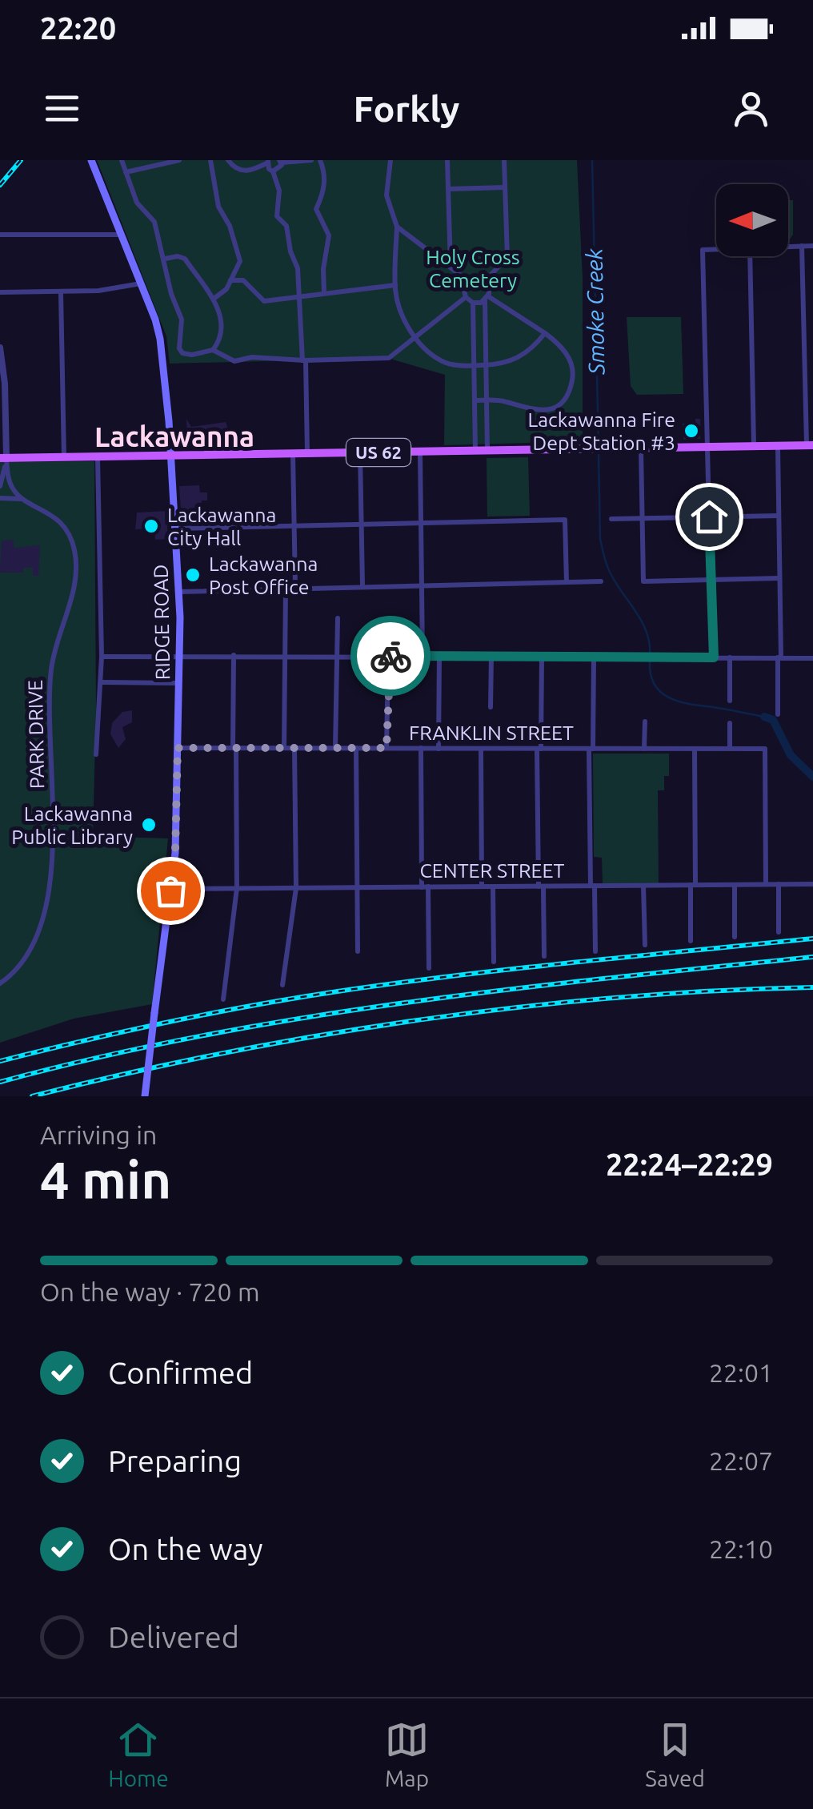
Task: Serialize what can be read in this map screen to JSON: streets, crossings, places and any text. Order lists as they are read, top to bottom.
{
  "streets": {
    "main road": ["US 62", "RIDGE ROAD"],
    "street": ["FRANKLIN STREET", "PARK DRIVE", "CENTER STREET"]
  },
  "crossings": [
    ["US 62", "RIDGE ROAD"],
    ["RIDGE ROAD", "FRANKLIN STREET"],
    ["RIDGE ROAD", "CENTER STREET"],
    ["FRANKLIN STREET", "CENTER STREET"]
  ],
  "districts": ["Lackawanna"],
  "water": ["Smoke Creek"],
  "parks": ["Holy Cross Cemetery"],
  "places": [
    "Lackawanna Fire Dept Station #3",
    "Lackawanna City Hall",
    "Lackawanna Post Office",
    "Lackawanna Public Library"
  ],
  "north": "left",
  "page": {
    "status": "22:20",
    "header": "Forkly",
    "heading": ["4 min", "Arriving in", "22:24–22:29"],
    "bar": "On the way · 720 m",
    "list": [
      ["Confirmed", "22:01"],
      ["Preparing", "22:07"],
      ["On the way", "22:10"],
      "Delivered"
    ],
    "tabs": ["Home", "Map", "Saved"]
  }
}
